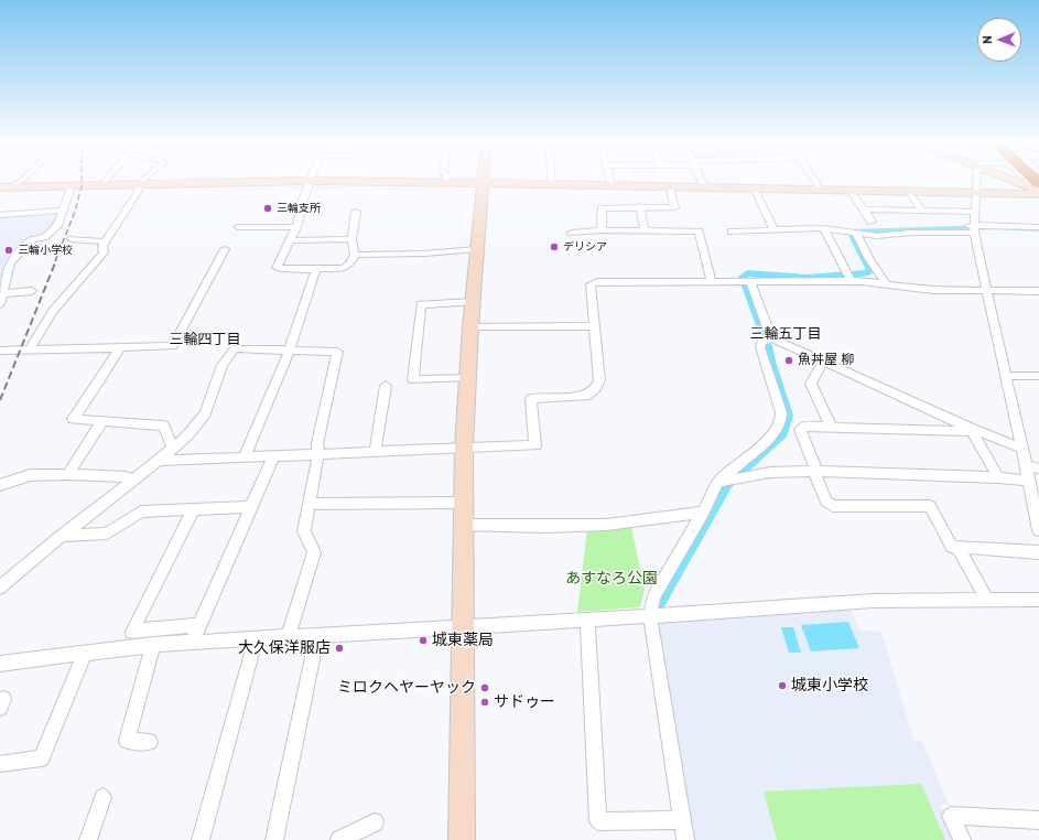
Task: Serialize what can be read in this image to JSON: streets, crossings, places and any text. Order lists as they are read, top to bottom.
{
  "districts": ["三輪五丁目", "三輪四丁目"],
  "parks": ["あすなろ公園"],
  "places": [
    "三輪支所",
    "デリシア",
    "三輪小学校",
    "魚丼屋 柳",
    "城東薬局",
    "大久保洋服店",
    "城東小学校",
    "ミロクヘヤーヤック",
    "サドゥー"
  ],
  "north": "left"
}
